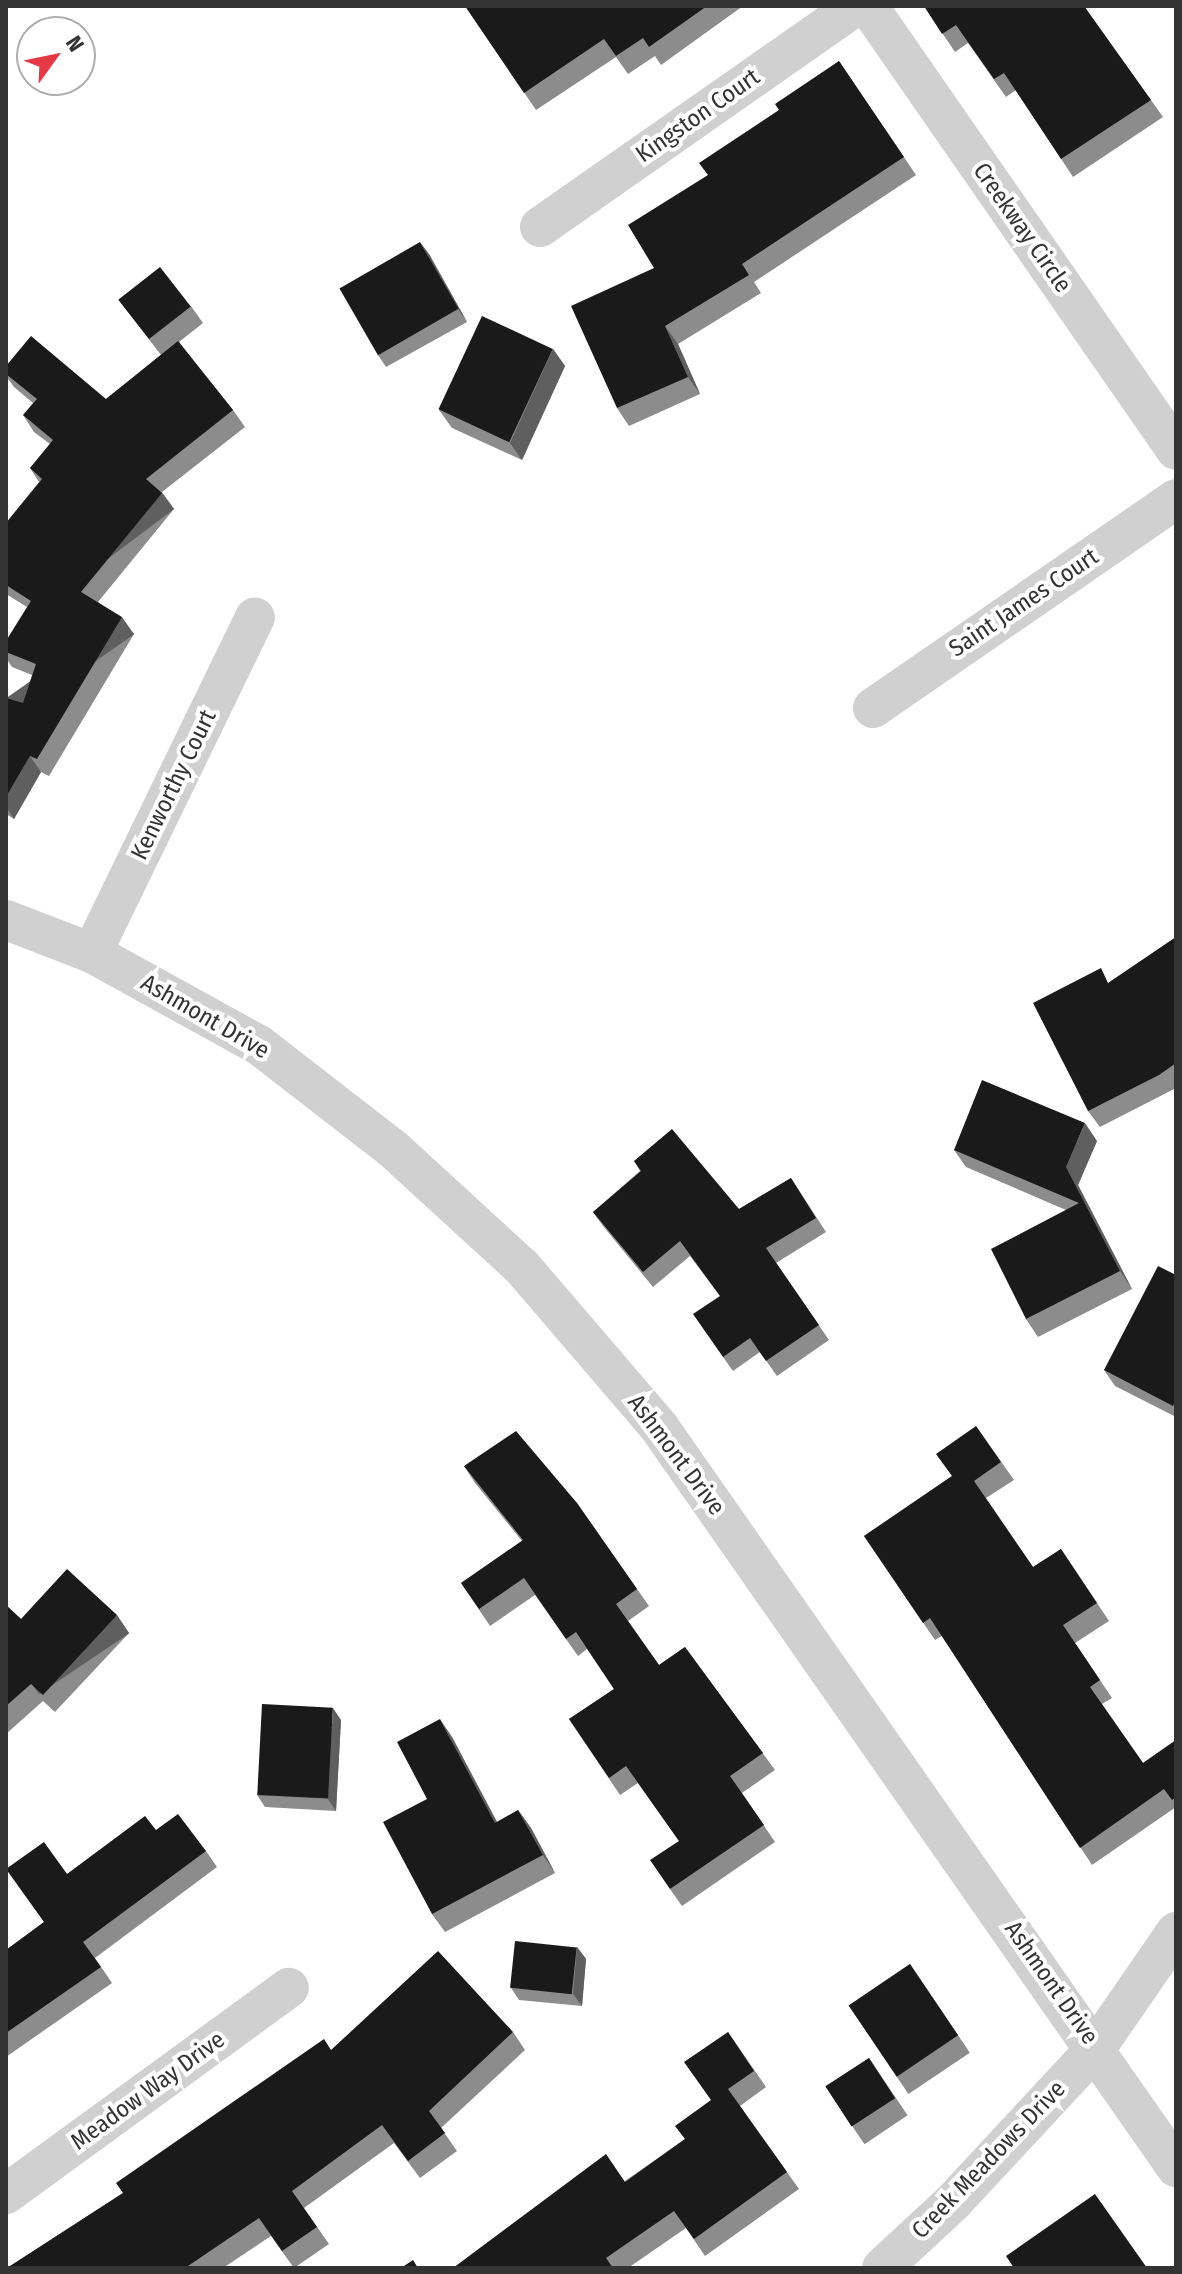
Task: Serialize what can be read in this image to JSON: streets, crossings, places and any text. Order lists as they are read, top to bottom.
{
  "streets": {
    "street": [
      "Kingston Court",
      "Creekway Circle",
      "Saint James Court",
      "Kenworthy Court",
      "Ashmont Drive",
      "Meadow Way Drive",
      "Creek Meadows Drive"
    ]
  },
  "crossings": [
    ["Kenworthy Court", "Ashmont Drive"],
    ["Ashmont Drive", "Creek Meadows Drive"]
  ],
  "north": "top right"
}
